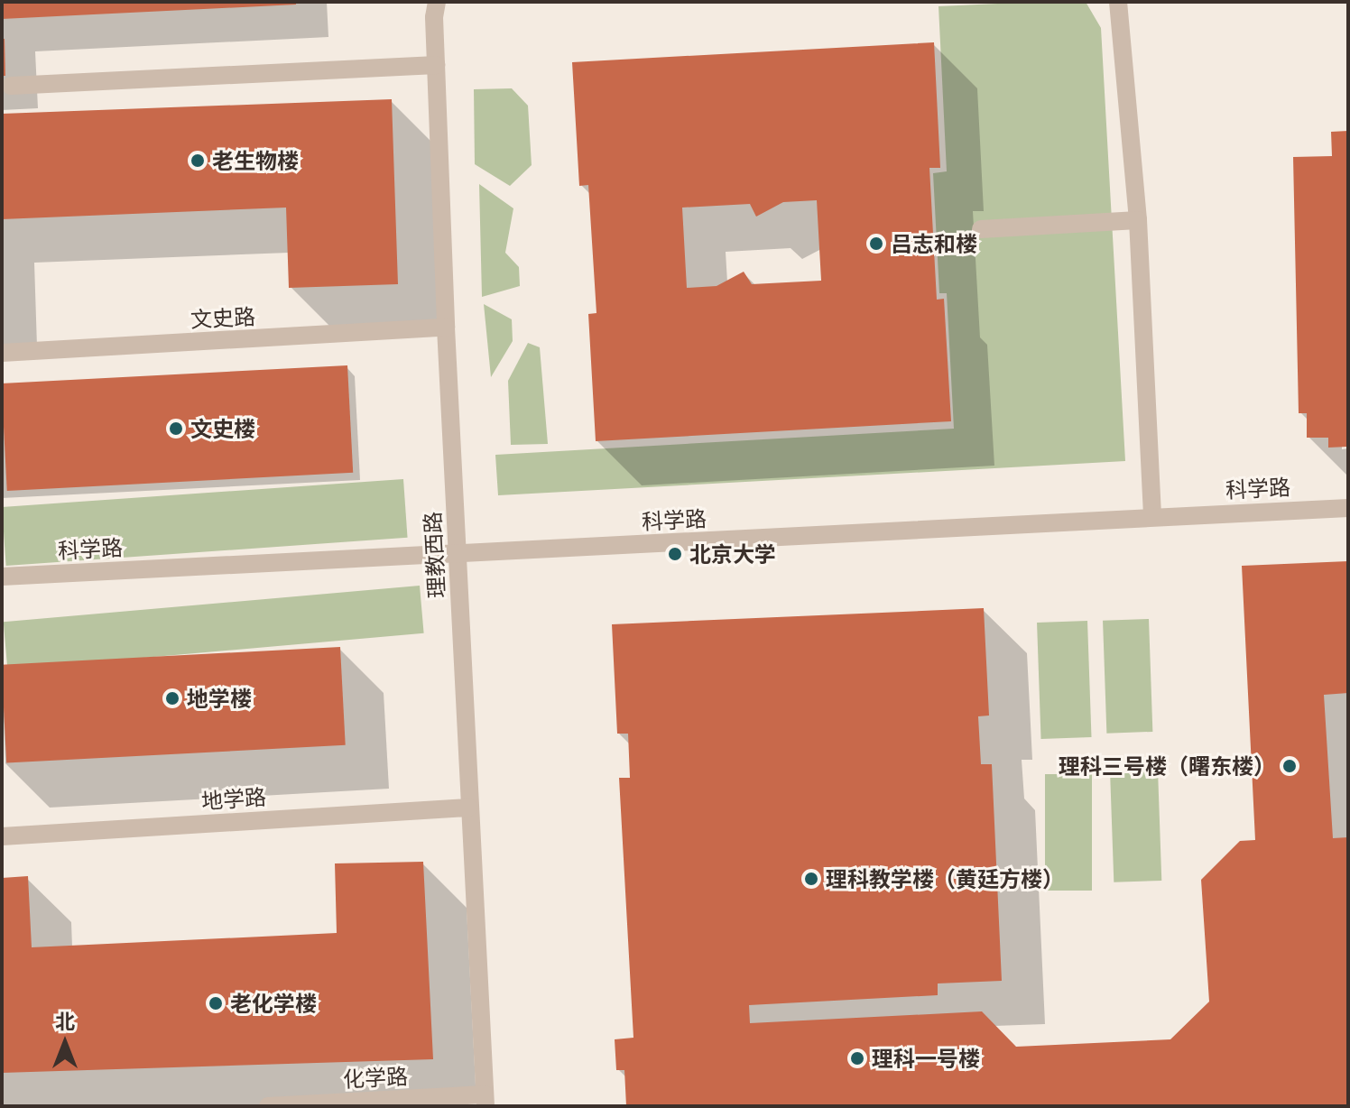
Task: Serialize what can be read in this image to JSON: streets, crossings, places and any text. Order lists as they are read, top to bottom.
{
  "streets": {
    "street": [
      "文史路",
      "科学路",
      "理教西路",
      "地学路",
      "化学路"
    ]
  },
  "crossings": [
    ["文史路", "理教西路"],
    ["科学路", "理教西路"],
    ["理教西路", "地学路"],
    ["理教西路", "化学路"]
  ],
  "places": [
    "老生物楼",
    "吕志和楼",
    "文史楼",
    "北京大学",
    "地学楼",
    "理科三号楼（曙东楼）",
    "理科教学楼（黄廷方楼）",
    "老化学楼",
    "理科一号楼"
  ],
  "north": "top"
}
